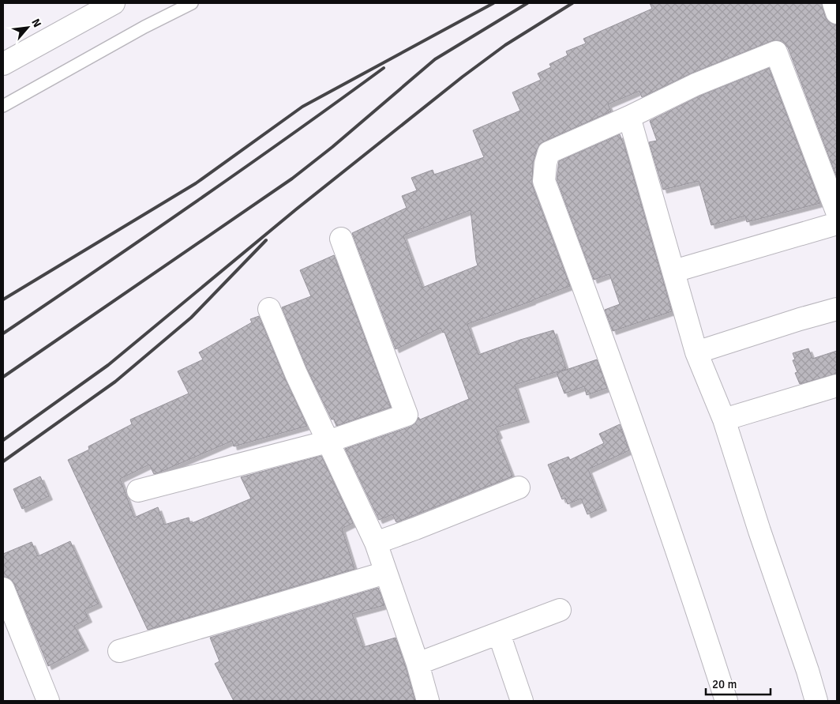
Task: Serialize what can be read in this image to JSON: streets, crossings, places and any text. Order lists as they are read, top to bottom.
{
  "scale_bar": "20 m",
  "north": "top right"
}
